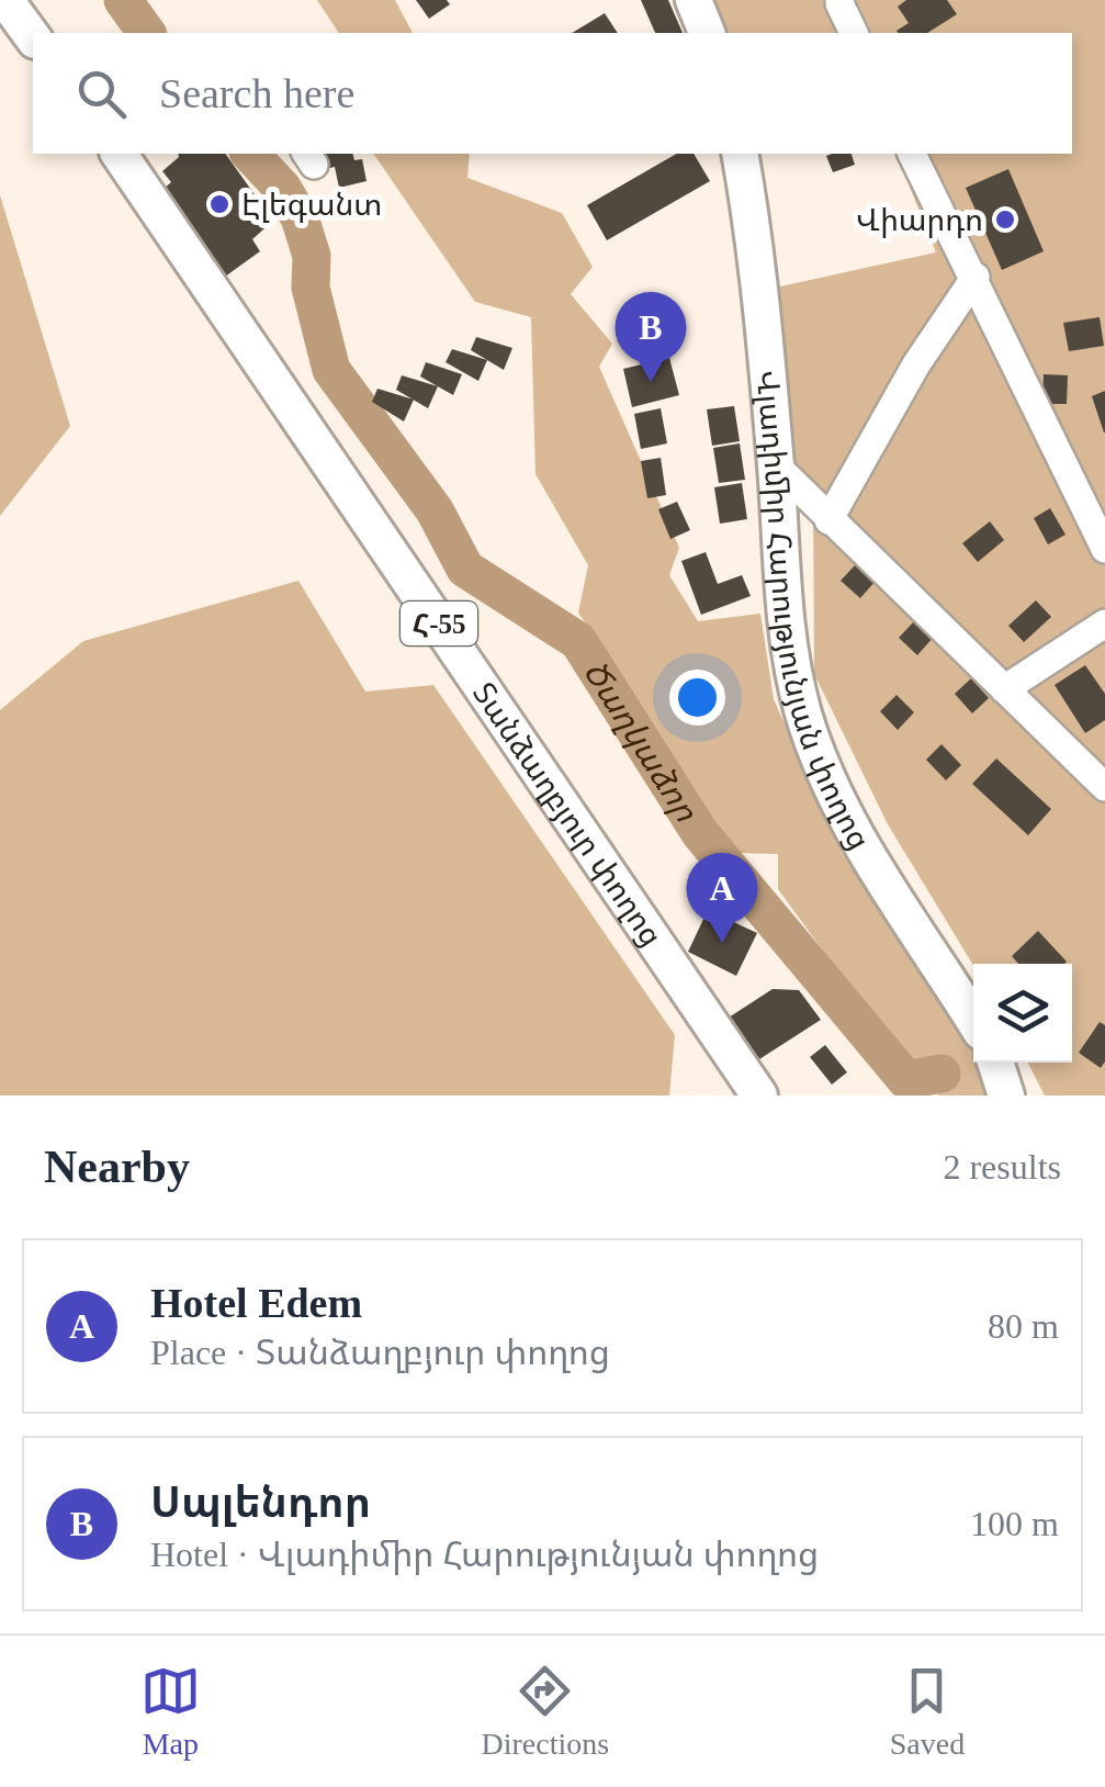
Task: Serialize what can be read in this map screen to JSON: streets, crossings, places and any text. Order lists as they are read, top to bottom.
{
  "streets": {
    "main road": ["Վլադիմիր Հարությունյան փողոց", "Հ-55", "Տանձաղբյուր փողոց"]
  },
  "water": ["Ծաղկաձոր"],
  "places": ["Էլեգանտ", "Վիարդո"],
  "page": {
    "search": "Search here",
    "pins": ["B", "A"],
    "heading": ["Nearby", "2 results"],
    "list": [
      {
        "mark": "A",
        "name": "Hotel Edem",
        "note": "Place · Տանձաղբյուր փողոց",
        "value": "80 m"
      },
      {
        "mark": "B",
        "name": "Սպլենդոր",
        "note": "Hotel · Վլադիմիր Հարությունյան փողոց",
        "value": "100 m"
      }
    ],
    "nav": ["Map", "Directions", "Saved"]
  }
}
